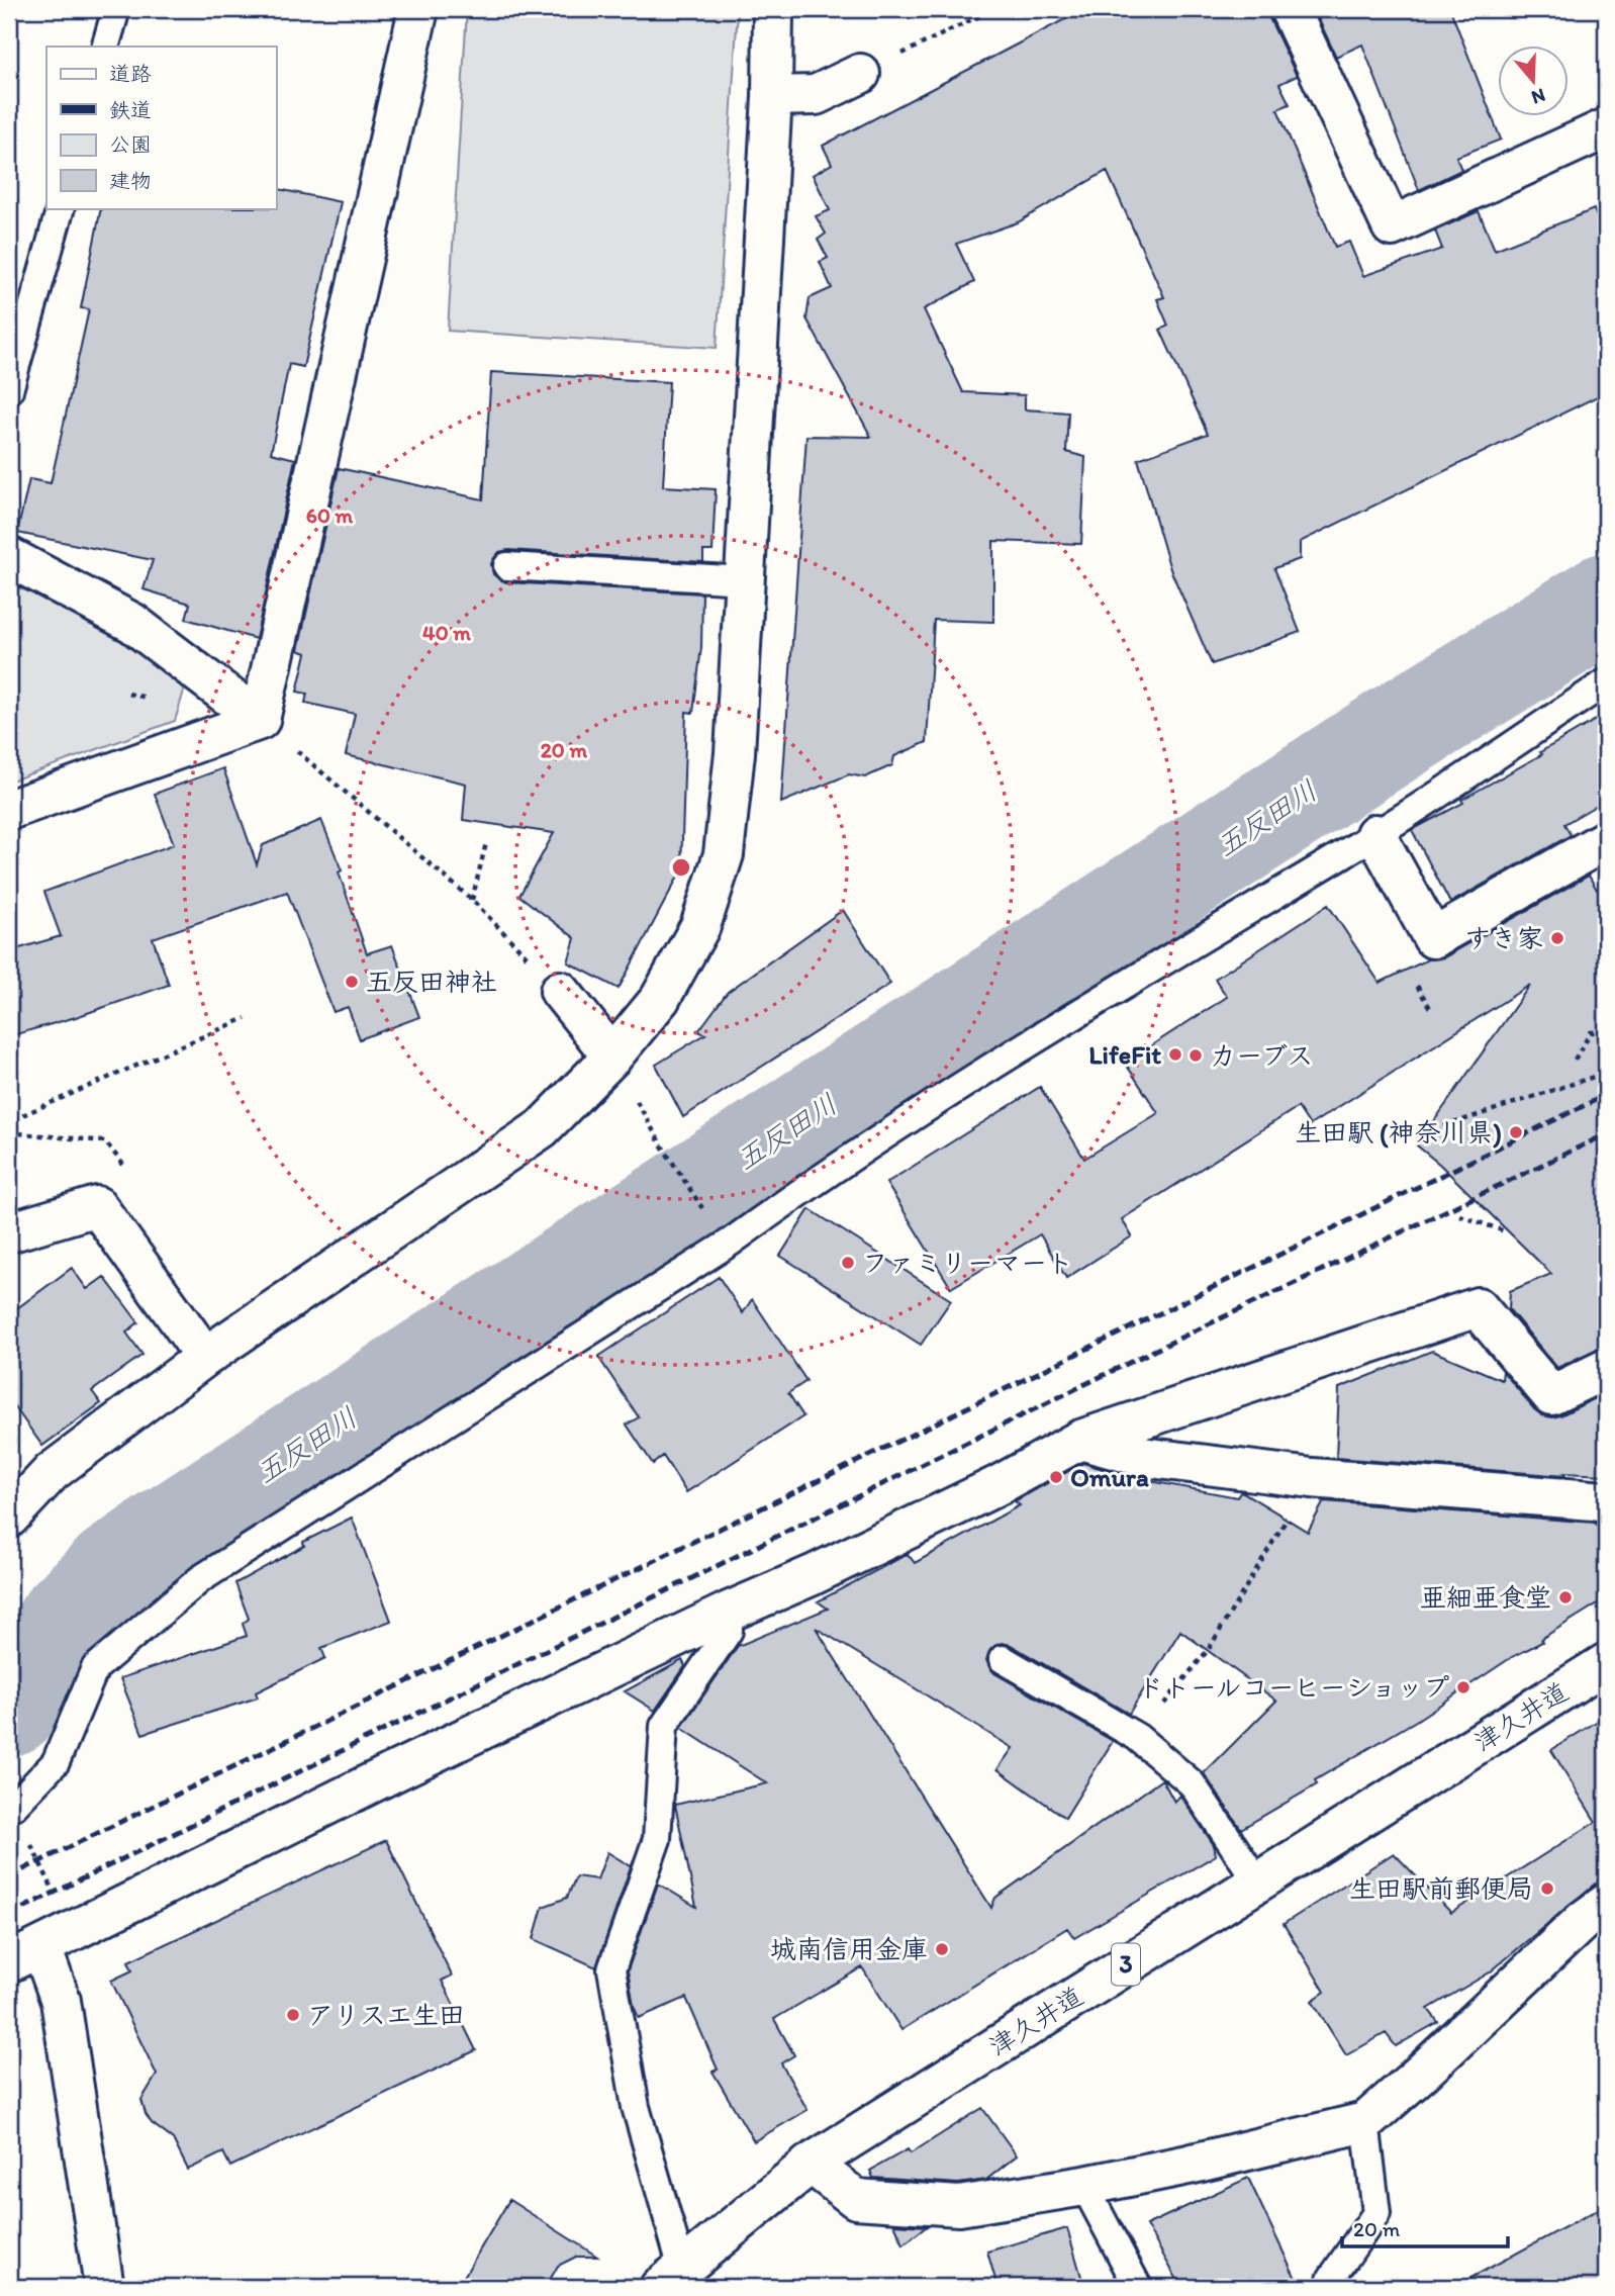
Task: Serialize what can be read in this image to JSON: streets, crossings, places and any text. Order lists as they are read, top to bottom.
{
  "streets": {
    "street": ["津久井道", "3"]
  },
  "water": ["五反田川"],
  "places": [
    "すき家",
    "五反田神社",
    "LifeFit",
    "カーブス",
    "生田駅 (神奈川県)",
    "ファミリーマート",
    "Omura",
    "亜細亜食堂",
    "ドトールコーヒーショップ",
    "生田駅前郵便局",
    "城南信用金庫",
    "アリスエ生田"
  ],
  "legend": [
    "道路",
    "鉄道",
    "公園",
    "建物"
  ],
  "scale_bar": "20 m",
  "north": "bottom",
  "rings": ["60 m", "40 m", "20 m"]
}
